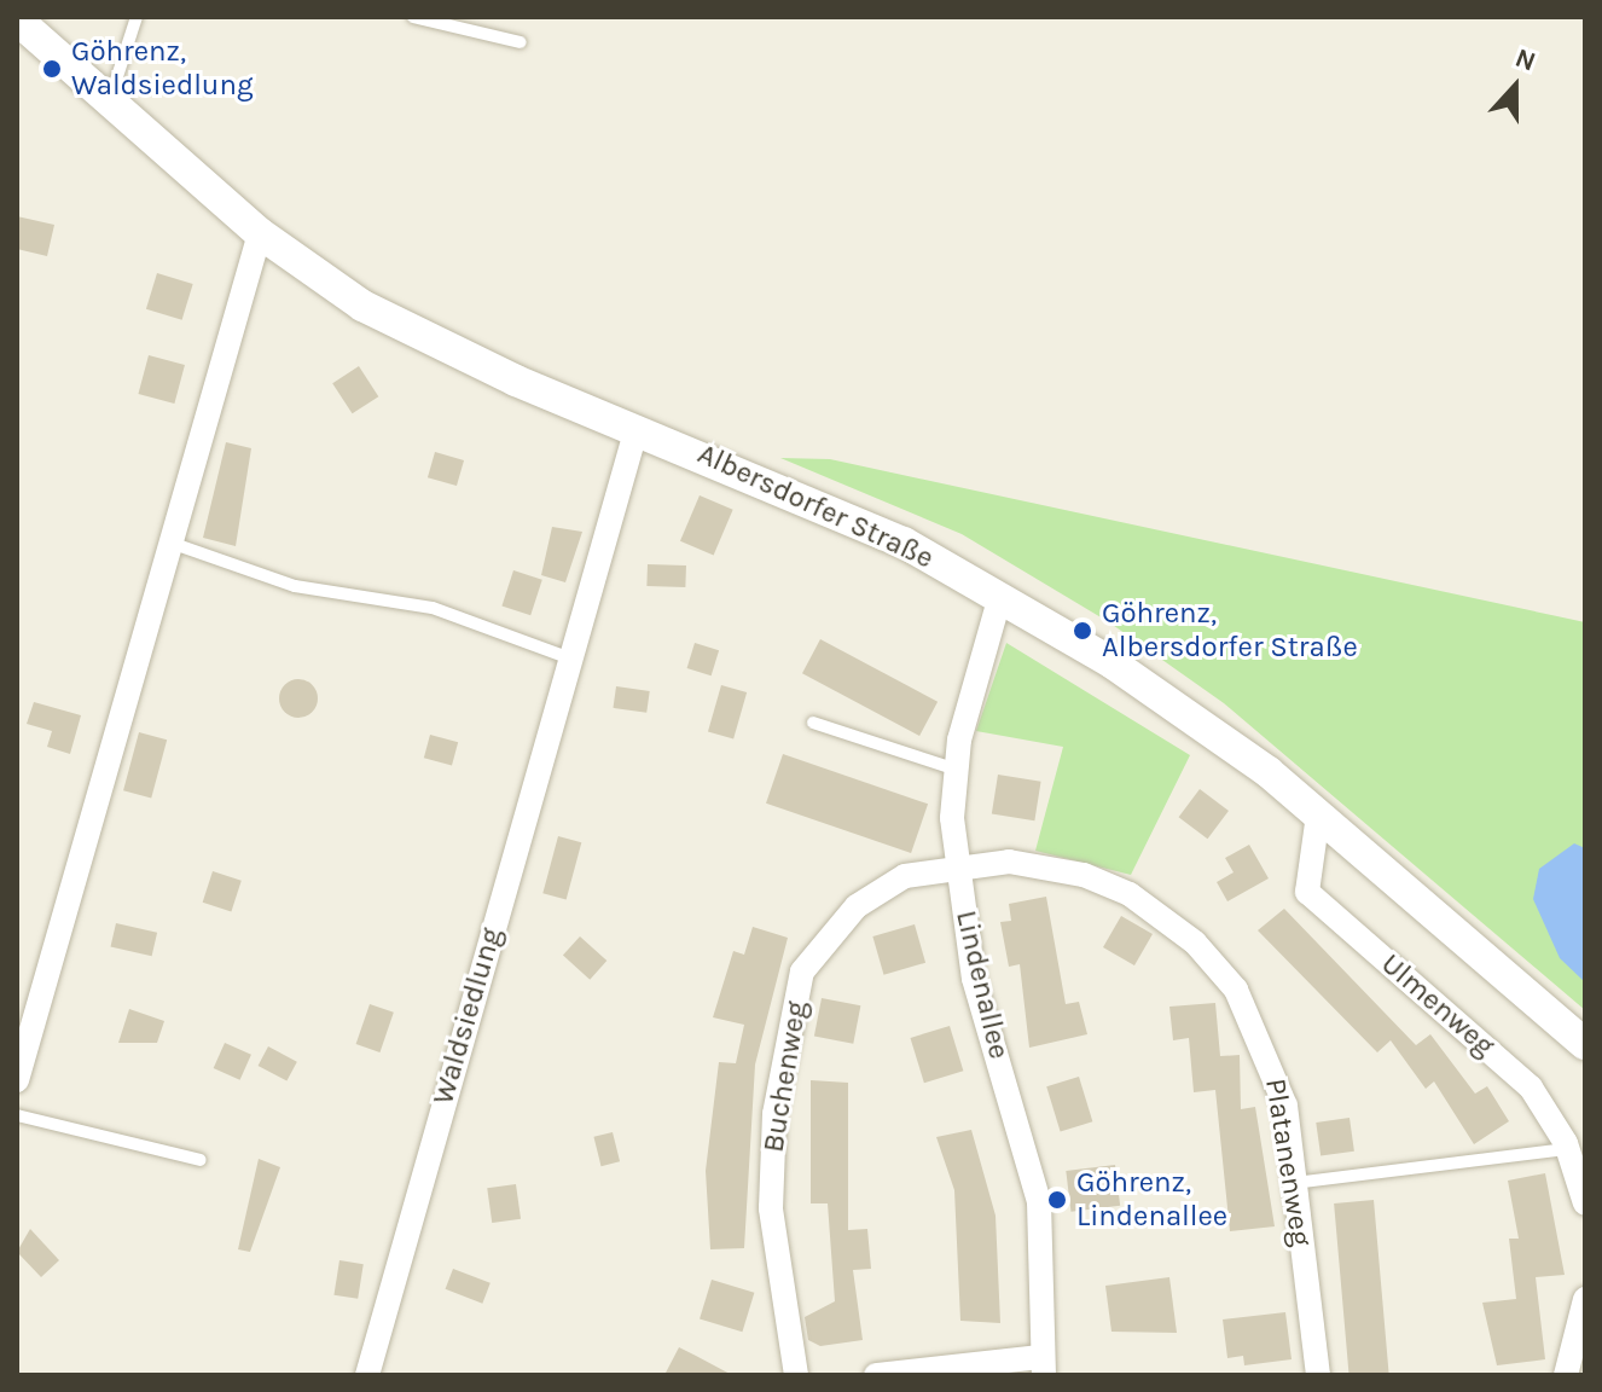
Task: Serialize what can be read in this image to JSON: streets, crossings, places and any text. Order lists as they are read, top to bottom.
{
  "streets": {
    "street": [
      "Albersdorfer Straße",
      "Lindenallee",
      "Ulmenweg",
      "Waldsiedlung",
      "Buchenweg",
      "Platanenweg"
    ]
  },
  "crossings": [
    ["Albersdorfer Straße", "Lindenallee"],
    ["Albersdorfer Straße", "Ulmenweg"],
    ["Albersdorfer Straße", "Waldsiedlung"],
    ["Lindenallee", "Buchenweg"],
    ["Lindenallee", "Platanenweg"],
    ["Buchenweg", "Platanenweg"]
  ],
  "places": ["Göhrenz, Waldsiedlung", "Göhrenz, Albersdorfer Straße", "Göhrenz, Lindenallee"],
  "north": "top"
}
